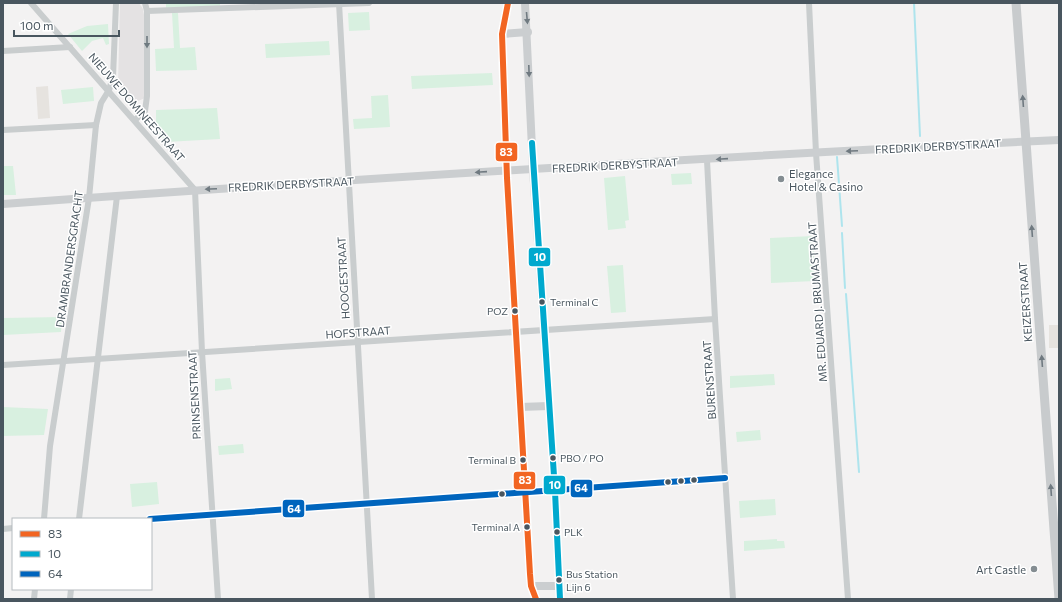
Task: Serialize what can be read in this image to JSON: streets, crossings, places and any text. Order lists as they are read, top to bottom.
{
  "streets": {
    "main road": ["KEIZERSTRAAT"],
    "street": [
      "NIEUWE DOMINEESTRAAT",
      "FREDRIK DERBYSTRAAT",
      "DRAMBRANDERSGRACHT",
      "HOOGESTRAAT",
      "MR. EDUARD J. BRUMASTRAAT",
      "HOFSTRAAT",
      "BURENSTRAAT",
      "PRINSENSTRAAT"
    ]
  },
  "crossings": [
    ["NIEUWE DOMINEESTRAAT", "FREDRIK DERBYSTRAAT"],
    ["NIEUWE DOMINEESTRAAT", "DRAMBRANDERSGRACHT"],
    ["NIEUWE DOMINEESTRAAT", "PRINSENSTRAAT"],
    ["FREDRIK DERBYSTRAAT", "DRAMBRANDERSGRACHT"],
    ["FREDRIK DERBYSTRAAT", "HOOGESTRAAT"],
    ["FREDRIK DERBYSTRAAT", "MR. EDUARD J. BRUMASTRAAT"],
    ["FREDRIK DERBYSTRAAT", "KEIZERSTRAAT"],
    ["FREDRIK DERBYSTRAAT", "BURENSTRAAT"],
    ["FREDRIK DERBYSTRAAT", "PRINSENSTRAAT"],
    ["DRAMBRANDERSGRACHT", "HOFSTRAAT"],
    ["HOOGESTRAAT", "HOFSTRAAT"],
    ["HOFSTRAAT", "BURENSTRAAT"],
    ["HOFSTRAAT", "PRINSENSTRAAT"]
  ],
  "one_way": ["FREDRIK DERBYSTRAAT", "KEIZERSTRAAT"],
  "places": [
    "Elegance Hotel & Casino",
    "Terminal C",
    "POZ",
    "PBO / PO",
    "Terminal B",
    "Terminal A",
    "PLK",
    "Art Castle",
    "Bus Station Lijn 6"
  ],
  "lines": ["transit line 83", "transit line 10", "transit line 64"],
  "legend": ["83", "10", "64"],
  "scale_bar": "100 m"
}
